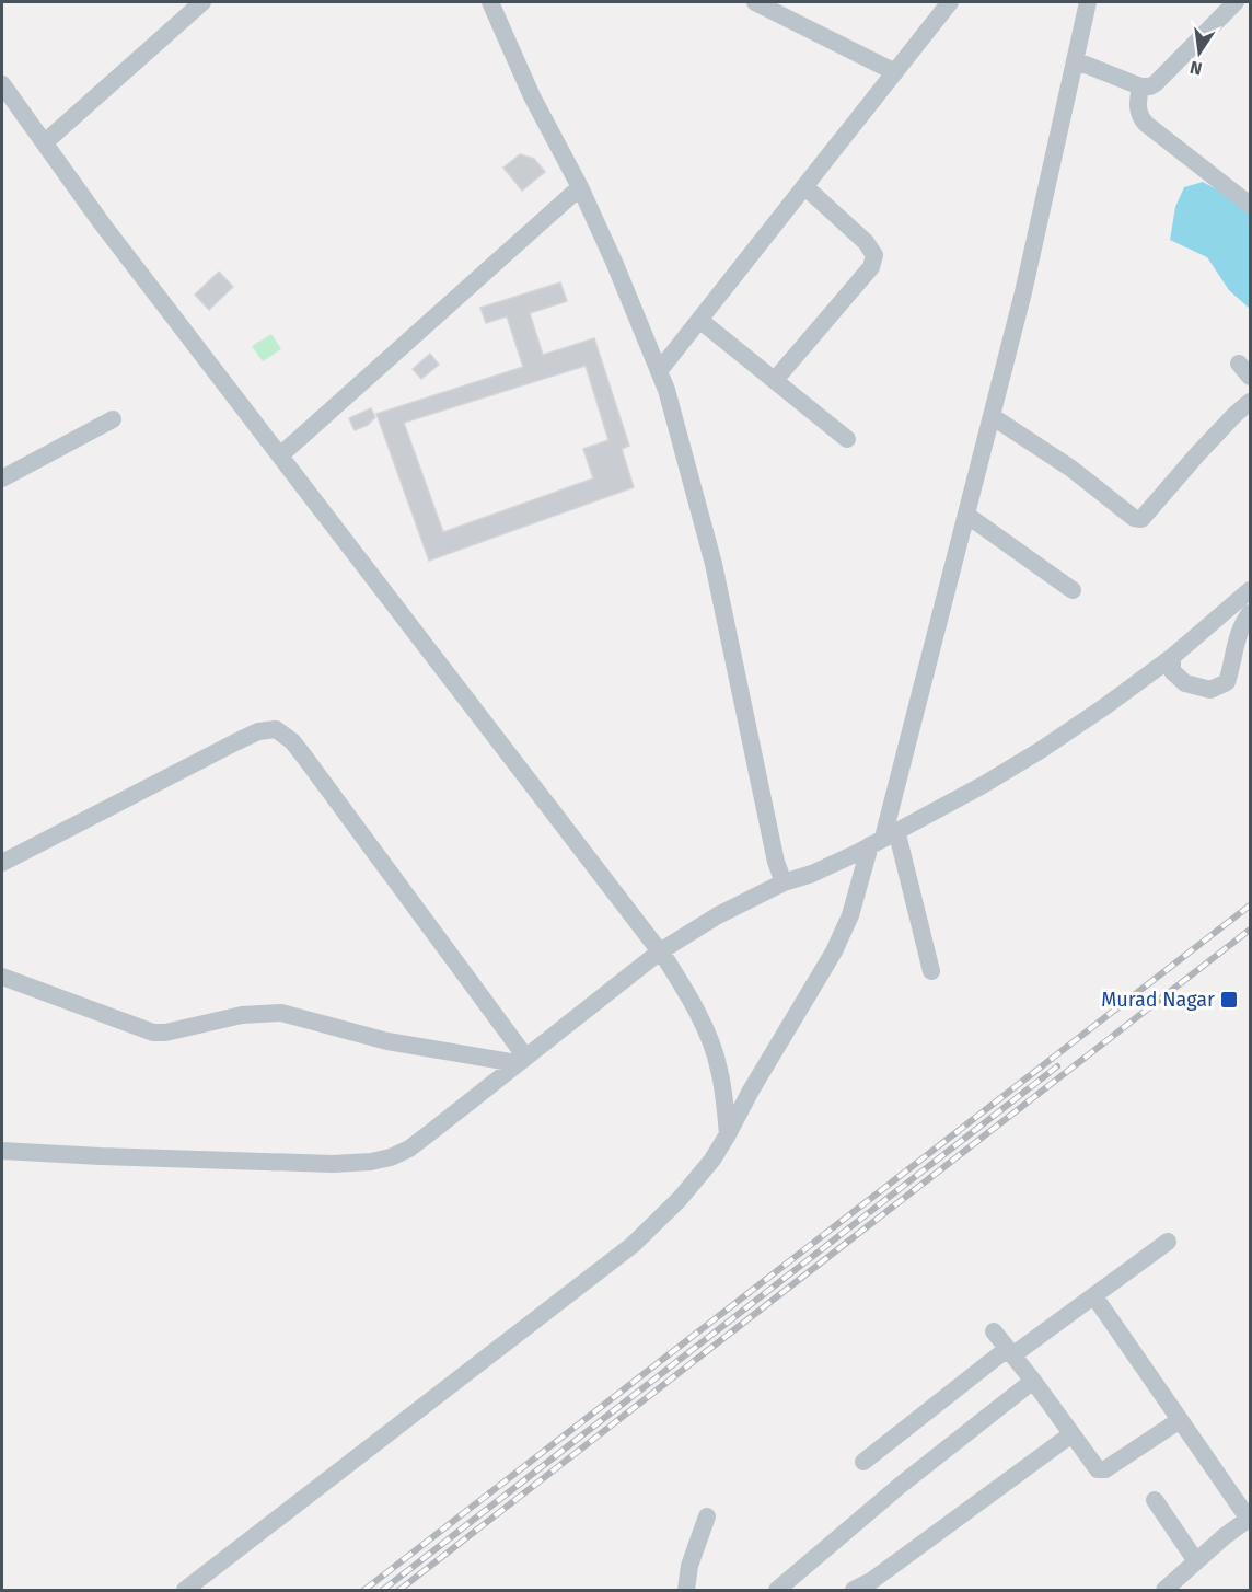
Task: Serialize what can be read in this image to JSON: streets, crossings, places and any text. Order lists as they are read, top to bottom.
{
  "places": {
    "transit": ["Murad Nagar"]
  },
  "north": "bottom"
}
